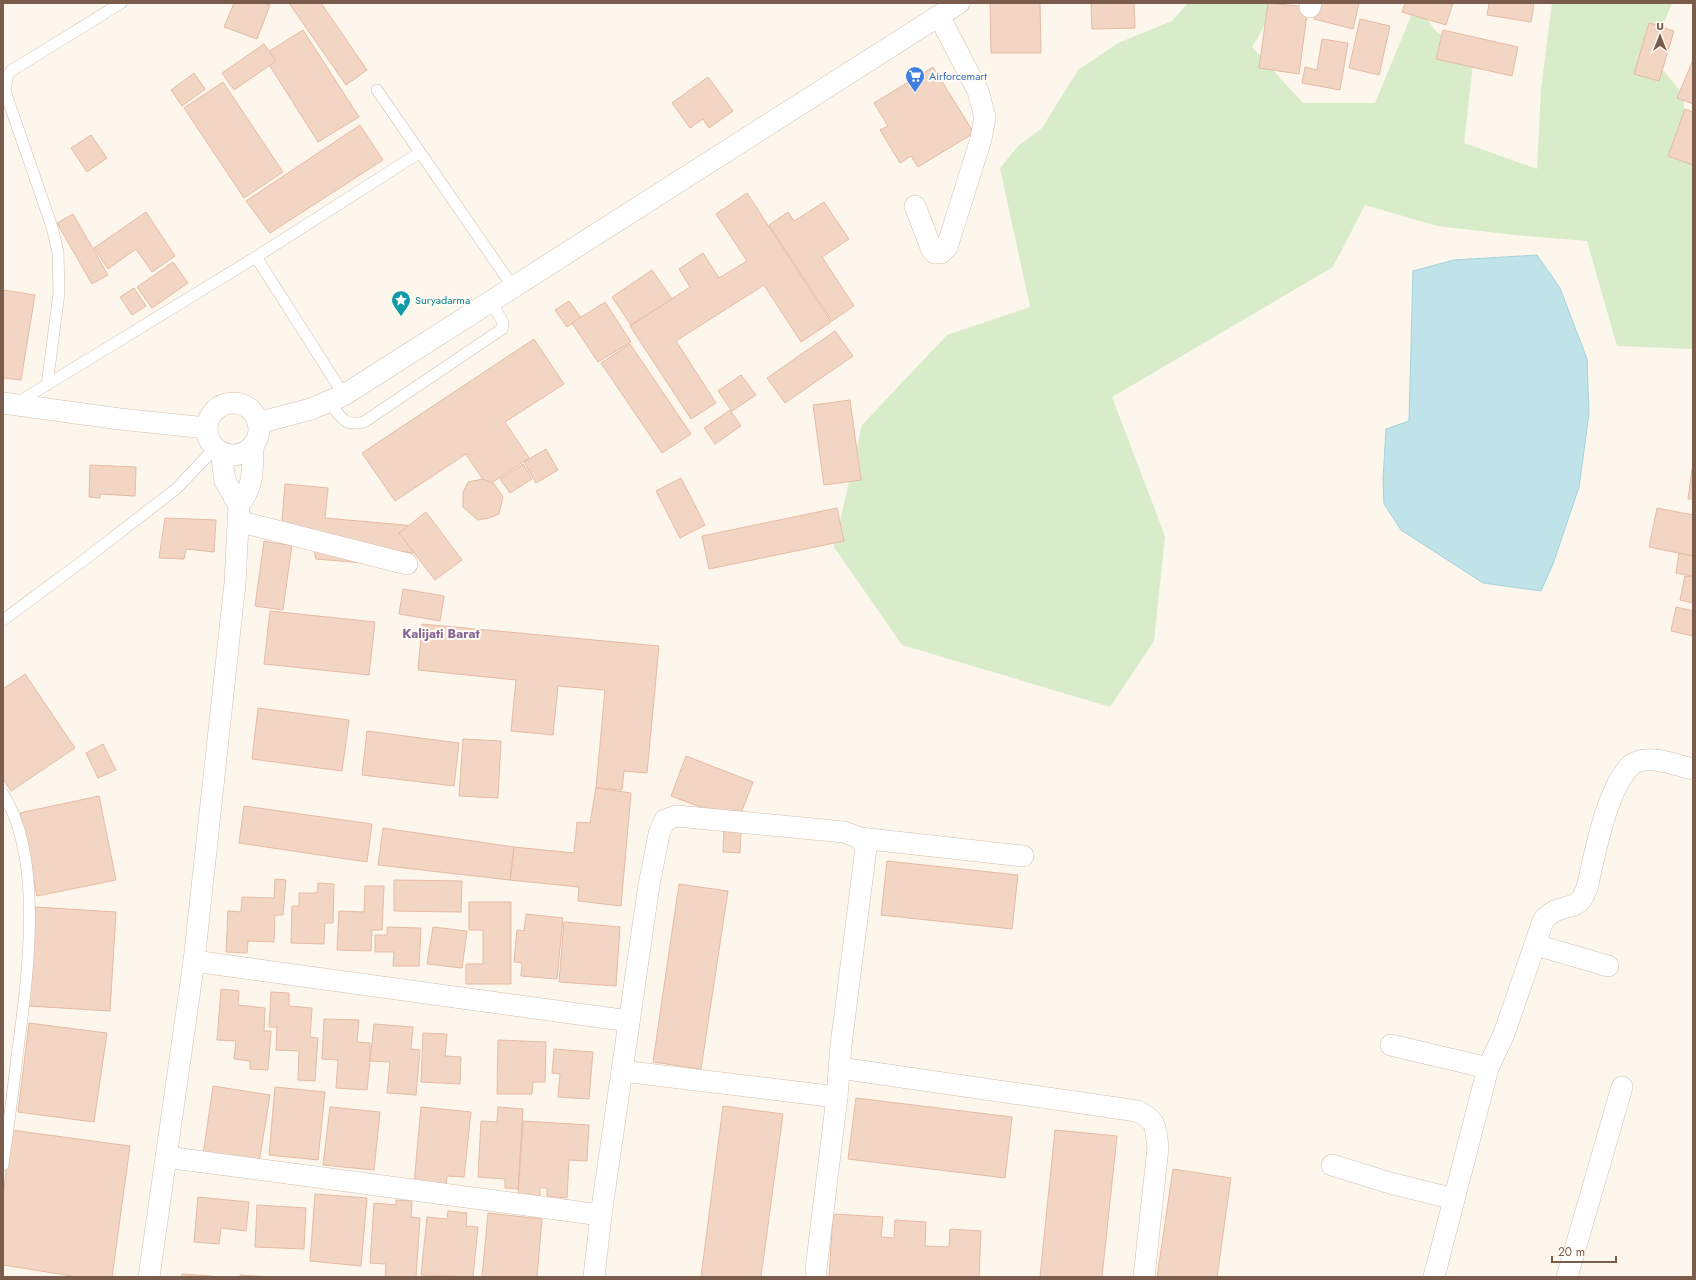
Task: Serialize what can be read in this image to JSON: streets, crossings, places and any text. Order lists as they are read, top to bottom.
{
  "districts": ["Kalijati Barat"],
  "places": {
    "supermarket": ["Airforcemart"],
    "place": ["Suryadarma"]
  },
  "scale_bar": "20 m",
  "north": "top"
}
